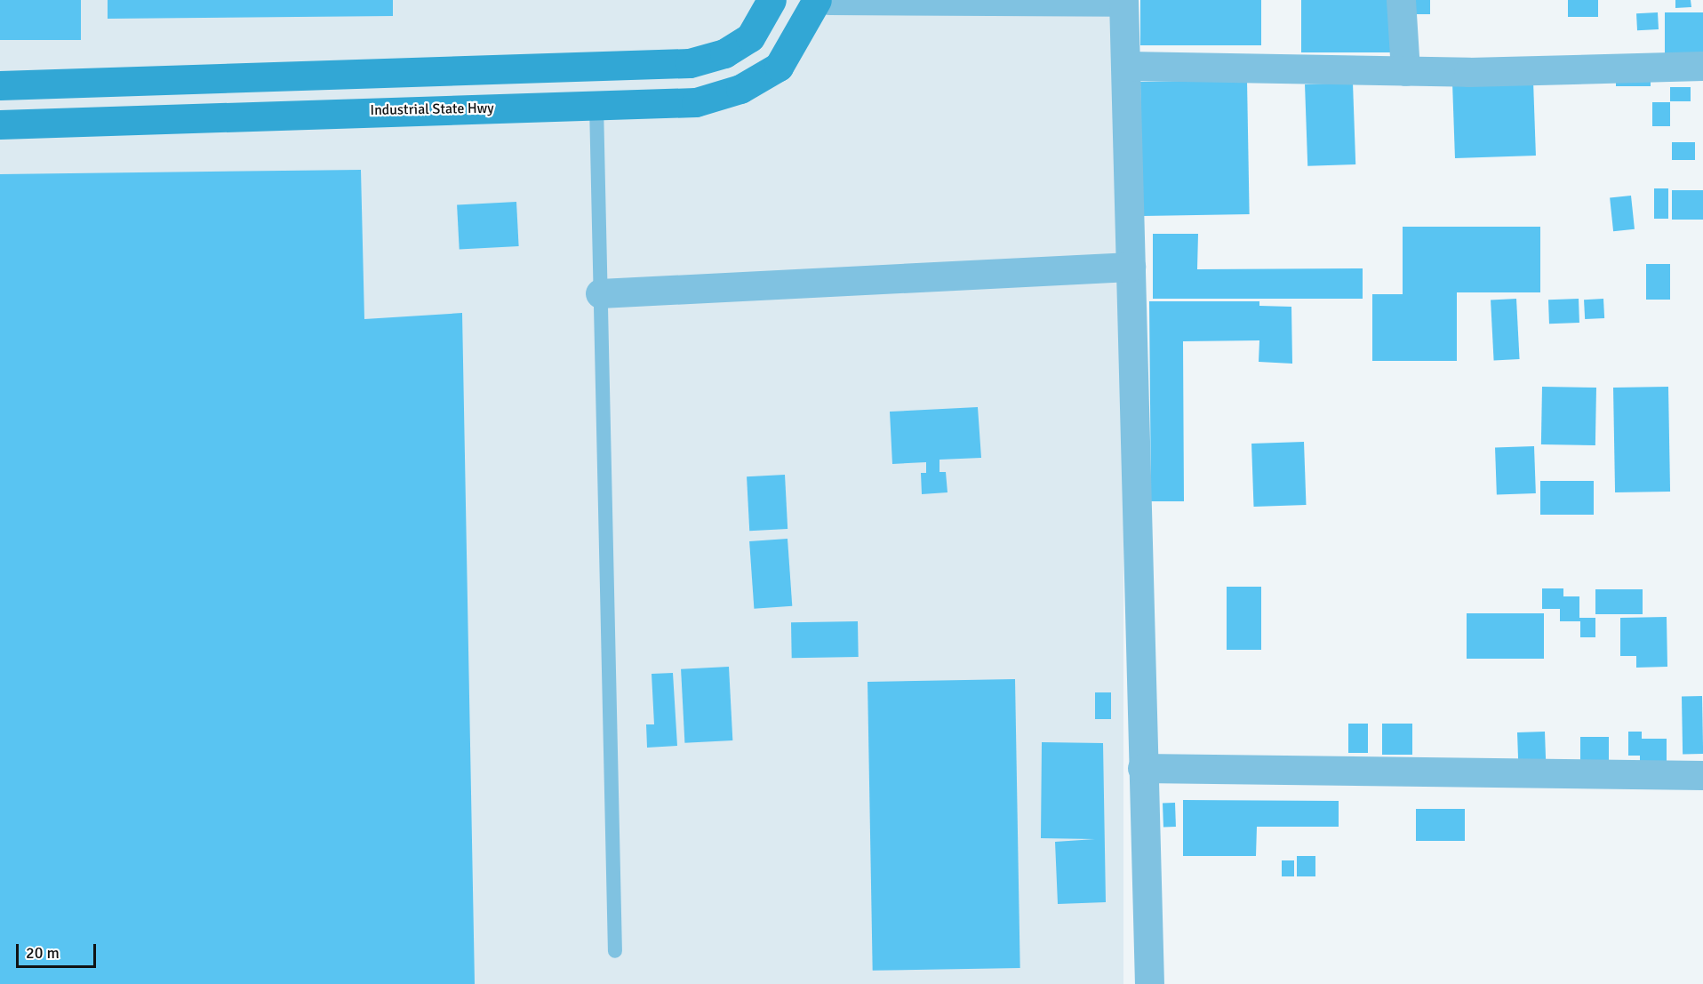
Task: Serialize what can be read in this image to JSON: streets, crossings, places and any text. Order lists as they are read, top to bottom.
{
  "streets": {
    "main road": ["Industrial State Hwy"]
  },
  "scale_bar": "20 m"
}
